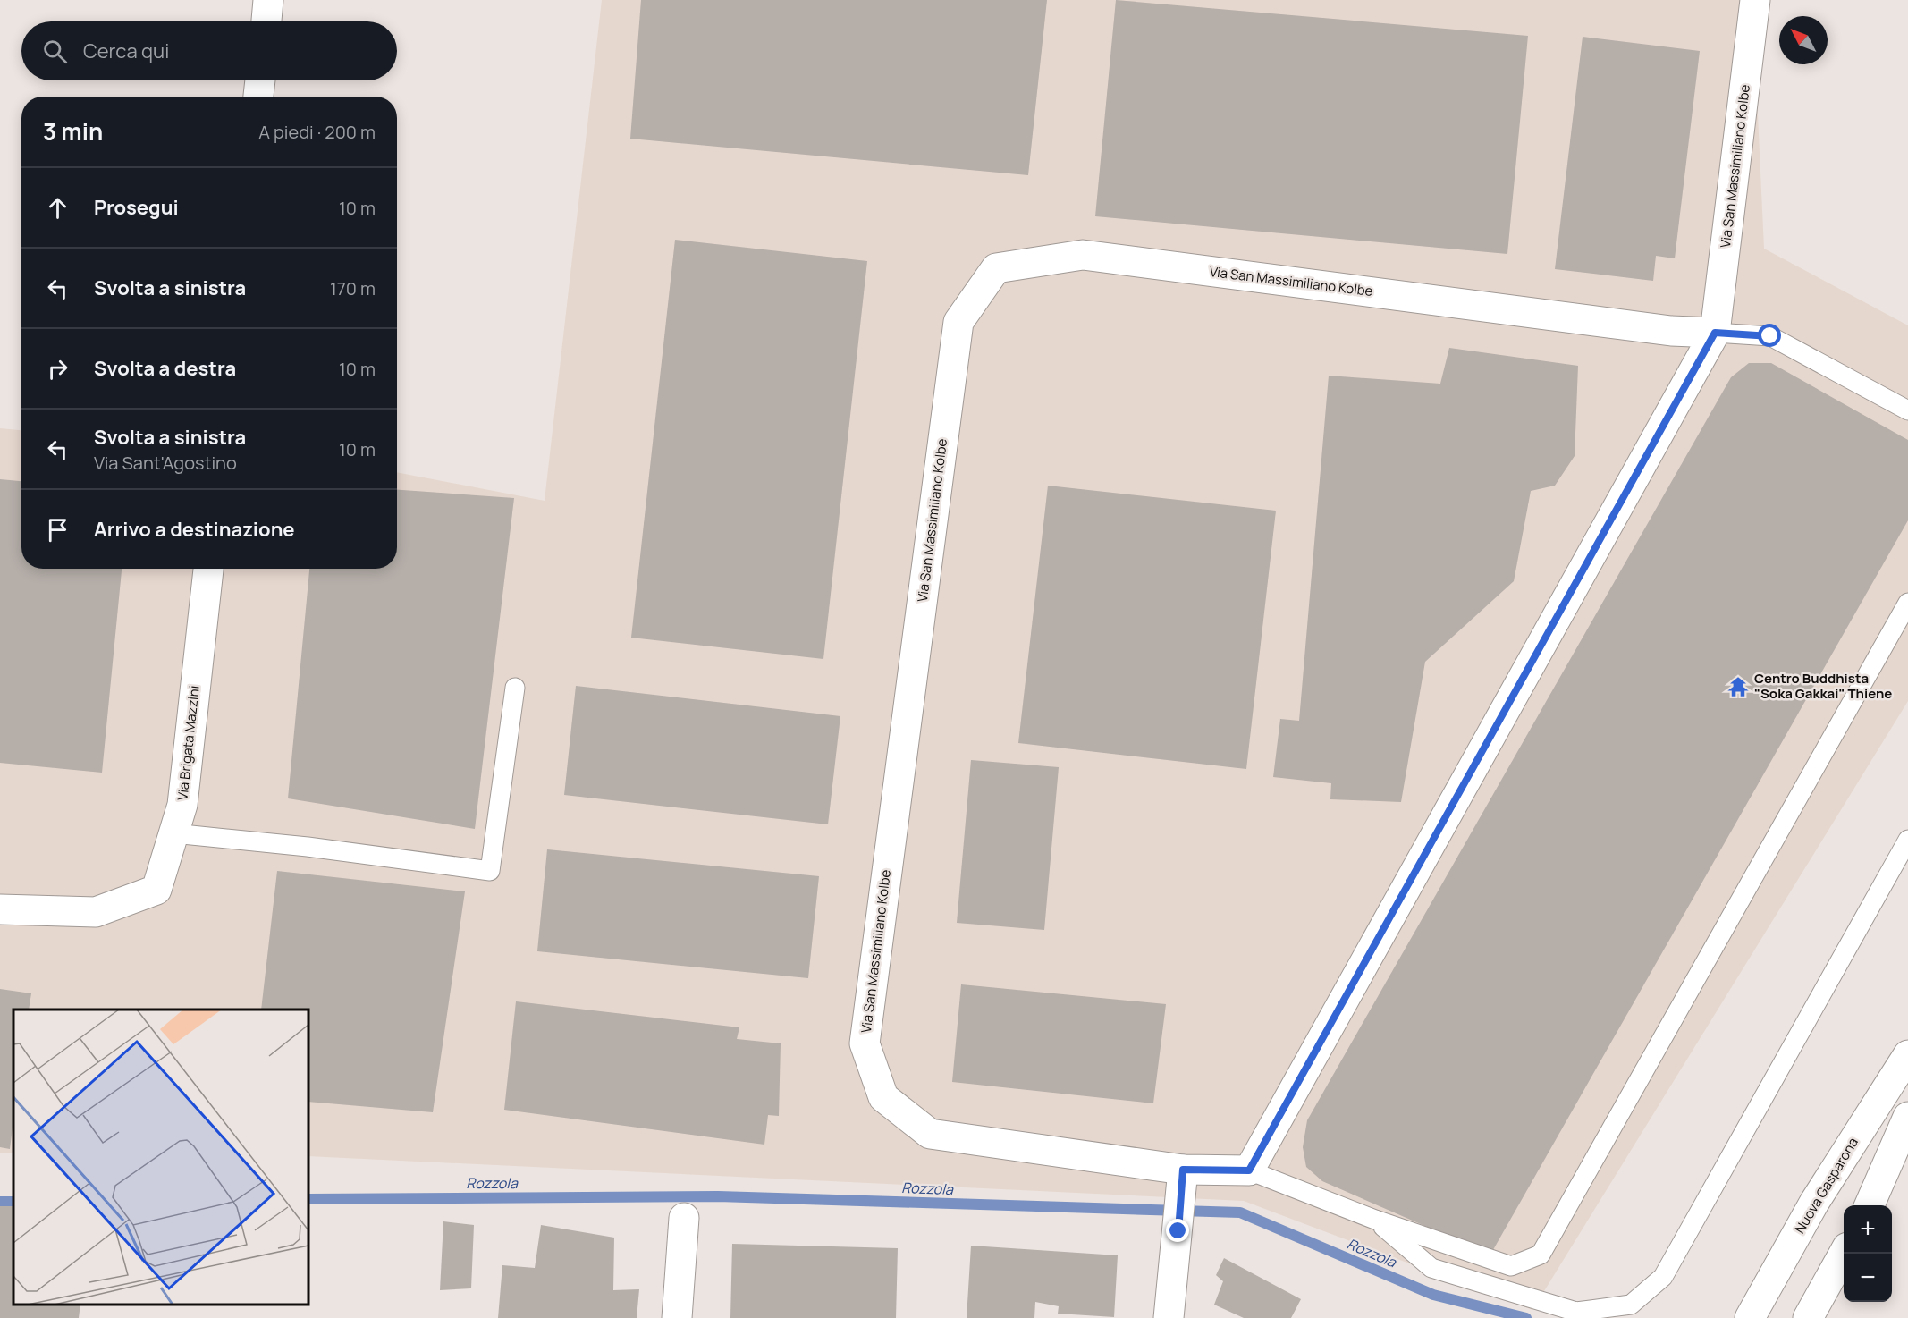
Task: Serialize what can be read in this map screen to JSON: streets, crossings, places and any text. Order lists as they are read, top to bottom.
{
  "streets": {
    "street": ["Via San Massimiliano Kolbe", "Via Brigata Mazzini", "Nuova Gasparona"]
  },
  "water": ["Rozzola"],
  "places": {
    "temple": ["Centro Buddhista \"Soka Gakkai\" Thiene"]
  },
  "north": "top left",
  "page": {
    "search": "Cerca qui",
    "heading": ["3 min", "A piedi · 200 m"],
    "list": [
      ["Prosegui", "10 m"],
      ["Svolta a sinistra", "170 m"],
      ["Svolta a destra", "10 m"],
      ["Svolta a sinistra", "Via Sant'Agostino", "10 m"],
      "Arrivo a destinazione"
    ],
    "map_buttons": ["+", "−"]
  }
}
